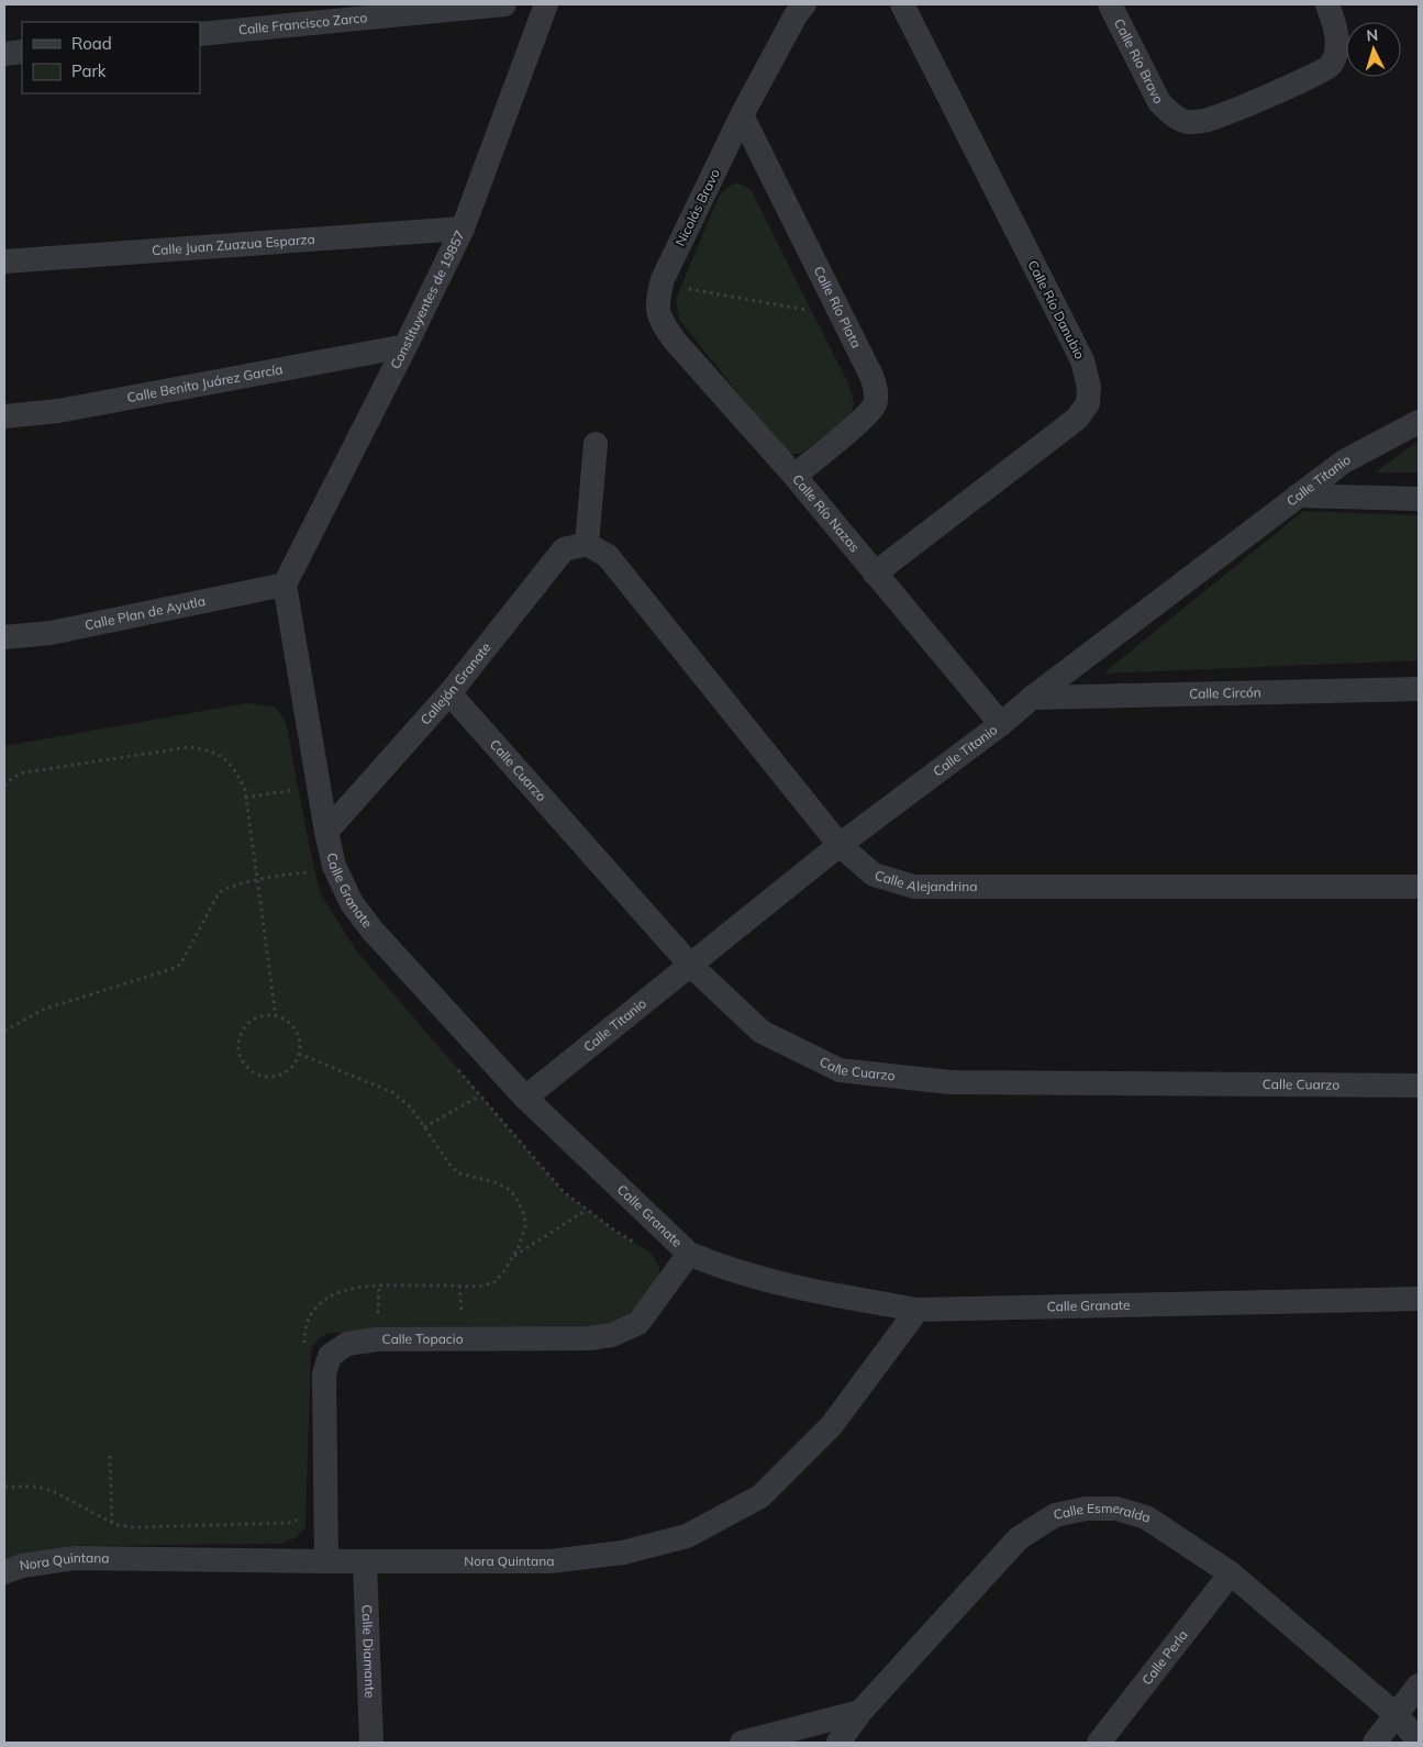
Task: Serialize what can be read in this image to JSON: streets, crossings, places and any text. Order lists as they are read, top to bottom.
{
  "streets": {
    "street": [
      "Calle Francisco Zarco",
      "Calle Río Bravo",
      "Nicolás Bravo",
      "Calle Juan Zuazua Esparza",
      "Constituyentes de 19857",
      "Calle Río Plata",
      "Calle Río Danubio",
      "Calle Benito Juárez García",
      "Calle Titanio",
      "Calle Río Nazas",
      "Calle Plan de Ayutla",
      "Callejón Granate",
      "Calle Circón",
      "Calle Cuarzo",
      "Calle Alejandrina",
      "Calle Granate",
      "Calle Topacio",
      "Calle Esmeralda",
      "Nora Quintana",
      "Calle Diamante",
      "Calle Perla"
    ]
  },
  "crossings": [
    ["Nicolás Bravo", "Calle Río Plata"],
    ["Nicolás Bravo", "Calle Río Nazas"],
    ["Calle Juan Zuazua Esparza", "Constituyentes de 19857"],
    ["Constituyentes de 19857", "Calle Benito Juárez García"],
    ["Constituyentes de 19857", "Calle Plan de Ayutla"],
    ["Constituyentes de 19857", "Calle Granate"],
    ["Calle Río Plata", "Calle Río Nazas"],
    ["Calle Río Danubio", "Calle Río Nazas"],
    ["Calle Titanio", "Calle Río Nazas"],
    ["Calle Titanio", "Calle Circón"],
    ["Calle Titanio", "Calle Cuarzo"],
    ["Calle Titanio", "Calle Alejandrina"],
    ["Calle Titanio", "Calle Granate"],
    ["Calle Plan de Ayutla", "Calle Granate"],
    ["Callejón Granate", "Calle Cuarzo"],
    ["Callejón Granate", "Calle Alejandrina"],
    ["Callejón Granate", "Calle Granate"],
    ["Calle Granate", "Calle Topacio"],
    ["Calle Granate", "Nora Quintana"],
    ["Calle Topacio", "Nora Quintana"],
    ["Calle Esmeralda", "Calle Perla"],
    ["Nora Quintana", "Calle Diamante"]
  ],
  "legend": ["Road", "Park"],
  "north": "top"
}
